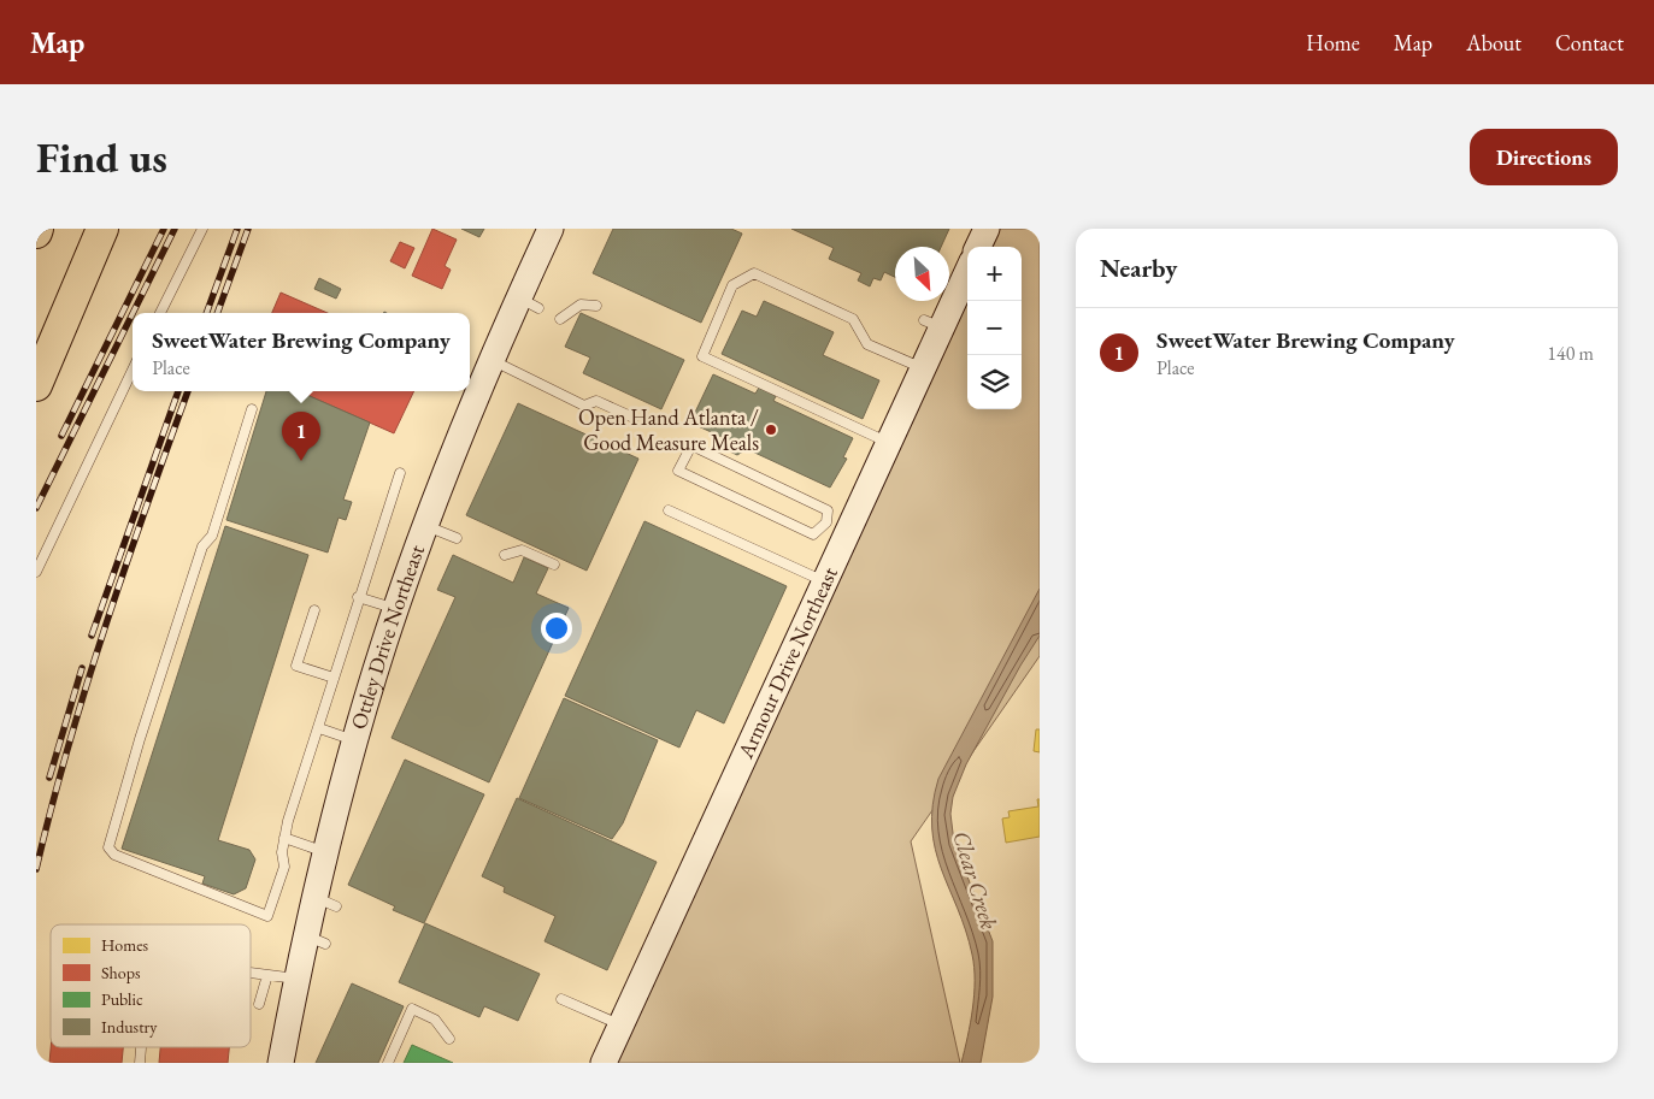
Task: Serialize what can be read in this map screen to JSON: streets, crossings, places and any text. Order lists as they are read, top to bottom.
{
  "streets": {
    "street": ["Ottley Drive Northeast", "Armour Drive Northeast"]
  },
  "water": ["Clear Creek"],
  "places": ["Open Hand Atlanta / Good Measure Meals"],
  "legend": [
    "Homes",
    "Shops",
    "Public",
    "Industry"
  ],
  "north": "bottom right",
  "page": {
    "header": "Map",
    "nav": [
      "Home",
      "Map",
      "About",
      "Contact"
    ],
    "buttons": "Directions",
    "title": "Find us",
    "heading": "Nearby",
    "map_buttons": ["+", "−"],
    "list": [
      {
        "mark": "1",
        "name": "SweetWater Brewing Company",
        "note": "Place",
        "value": "140 m"
      }
    ],
    "popup": ["SweetWater Brewing Company", "Place"],
    "pins": "1"
  }
}
